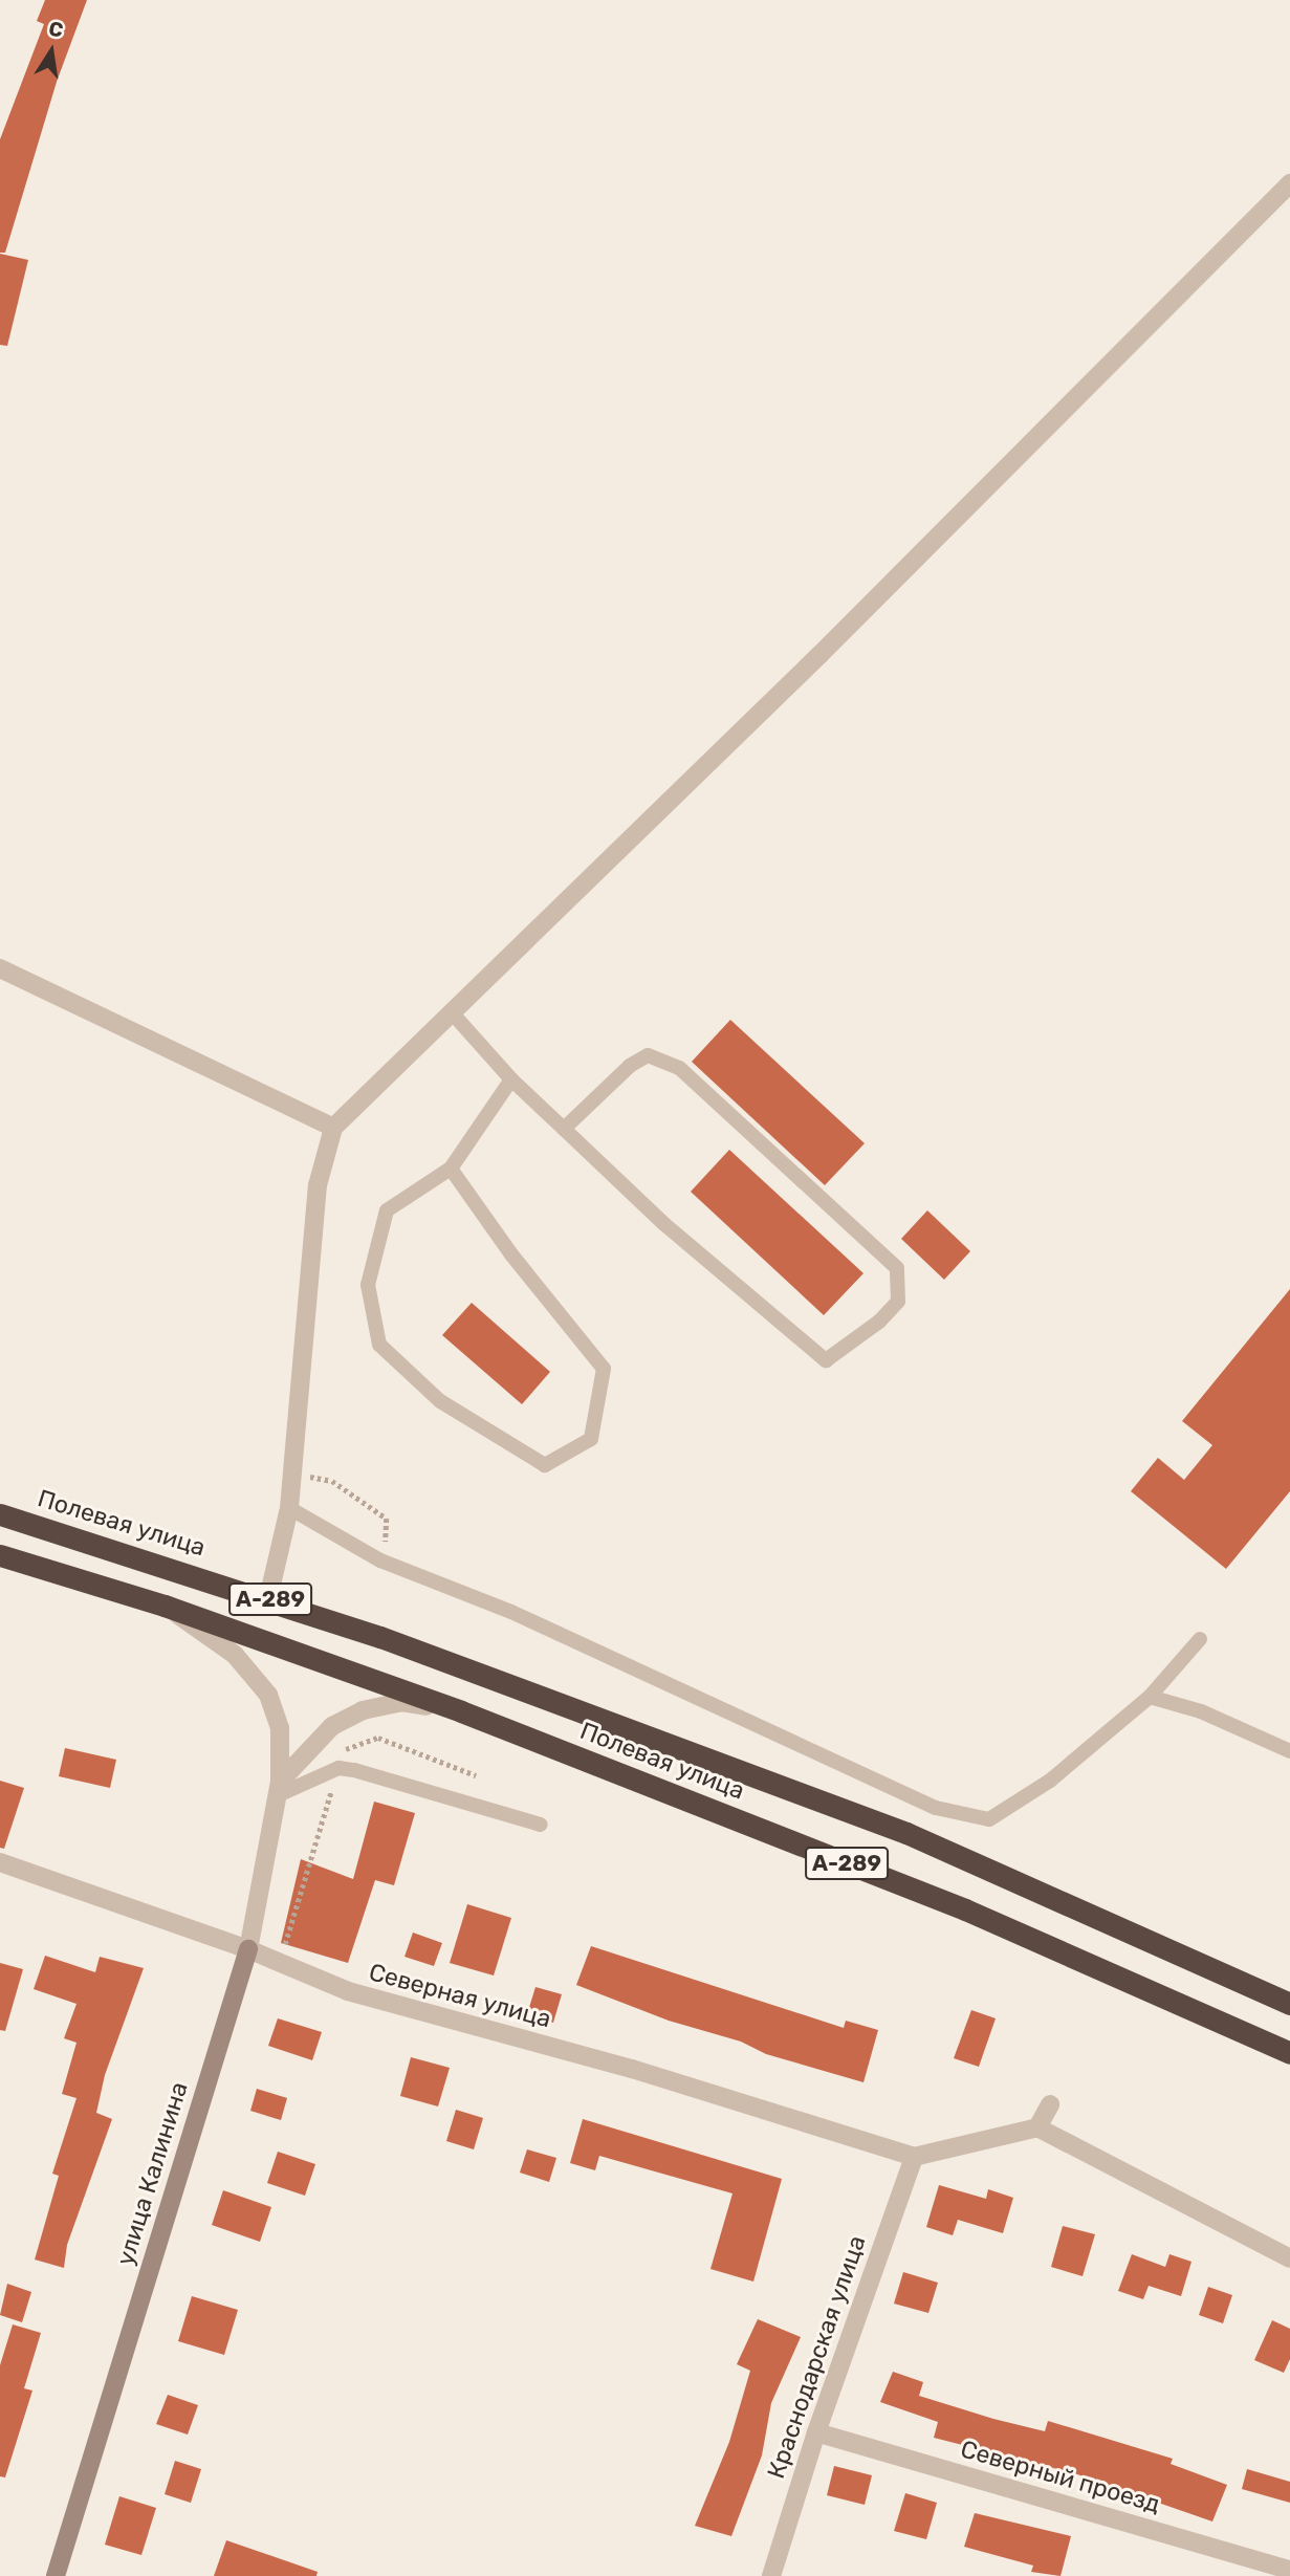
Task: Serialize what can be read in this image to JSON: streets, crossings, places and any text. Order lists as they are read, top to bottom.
{
  "streets": {
    "highway": ["Полевая улица", "А-289"],
    "street": [
      "Северная улица",
      "улица Калинина",
      "Краснодарская улица",
      "Северный проезд"
    ]
  },
  "crossings": [
    ["Полевая улица", "А-289"],
    ["А-289", "улица Калинина"],
    ["Северная улица", "улица Калинина"],
    ["Северная улица", "Краснодарская улица"],
    ["Краснодарская улица", "Северный проезд"]
  ],
  "north": "top"
}
